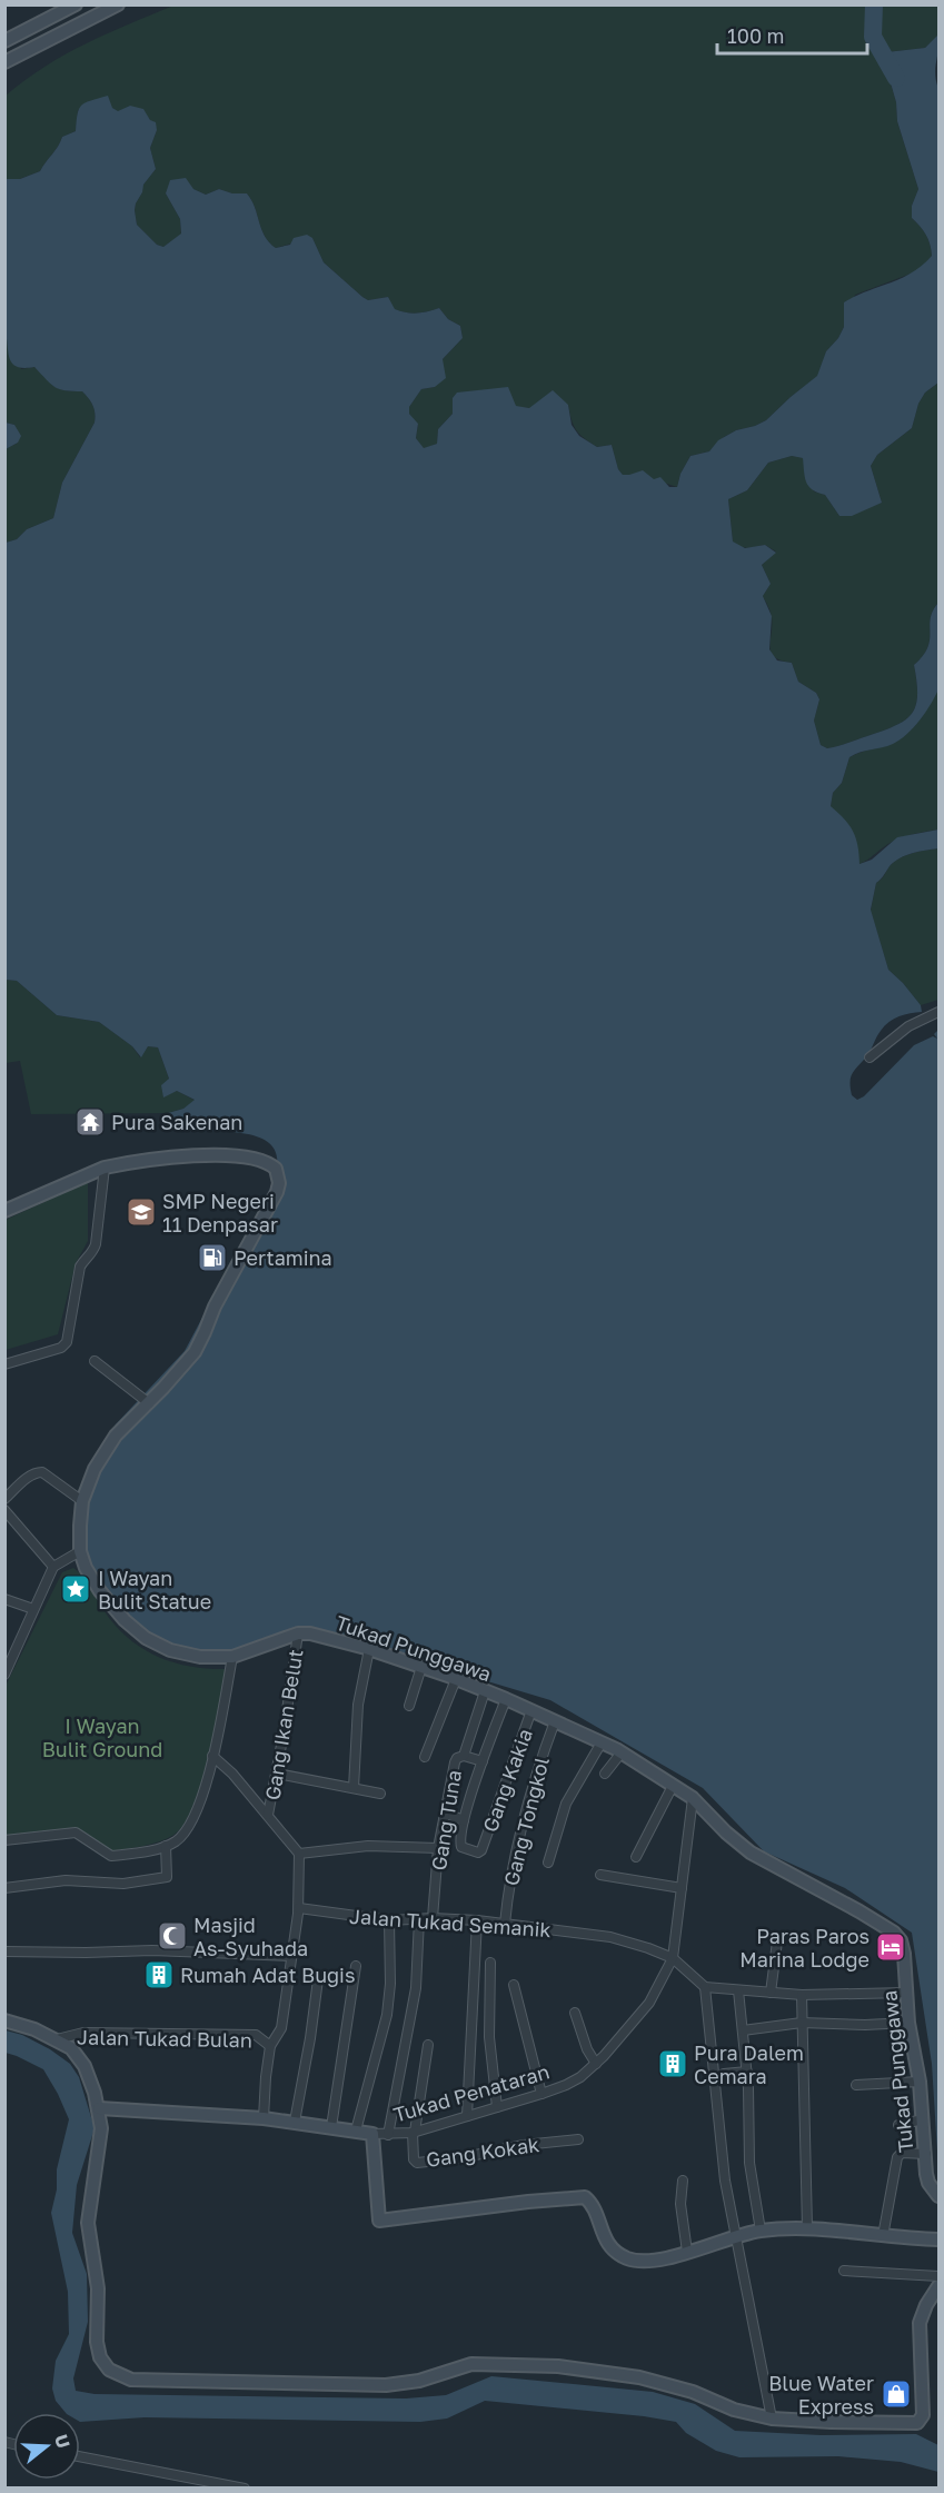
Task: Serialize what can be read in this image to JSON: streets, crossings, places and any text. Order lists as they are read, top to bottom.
{
  "streets": {
    "street": [
      "Tukad Punggawa",
      "Gang Ikan Belut",
      "Gang Kakia",
      "Gang Tuna",
      "Gang Tongkol",
      "Jalan Tukad Semanik",
      "Jalan Tukad Bulan",
      "Tukad Penataran",
      "Gang Kokak"
    ]
  },
  "crossings": [
    ["Tukad Punggawa", "Gang Ikan Belut"],
    ["Tukad Punggawa", "Gang Kakia"],
    ["Tukad Punggawa", "Gang Tuna"],
    ["Tukad Punggawa", "Gang Tongkol"],
    ["Tukad Punggawa", "Tukad Penataran"],
    ["Gang Tuna", "Jalan Tukad Semanik"],
    ["Gang Tongkol", "Jalan Tukad Semanik"],
    ["Jalan Tukad Semanik", "Tukad Penataran"],
    ["Jalan Tukad Bulan", "Tukad Penataran"],
    ["Tukad Penataran", "Gang Kokak"]
  ],
  "parks": ["I Wayan Bulit Ground"],
  "places": {
    "temple": ["Pura Sakenan"],
    "school or university": ["SMP Negeri 11 Denpasar"],
    "fuel station": ["Pertamina"],
    "place": ["I Wayan Bulit Statue"],
    "mosque": ["Masjid As-Syuhada"],
    "hotel": ["Paras Paros Marina Lodge"],
    "building": ["Rumah Adat Bugis", "Pura Dalem Cemara"],
    "shop": ["Blue Water Express"]
  },
  "scale_bar": "100 m",
  "north": "right"
}
